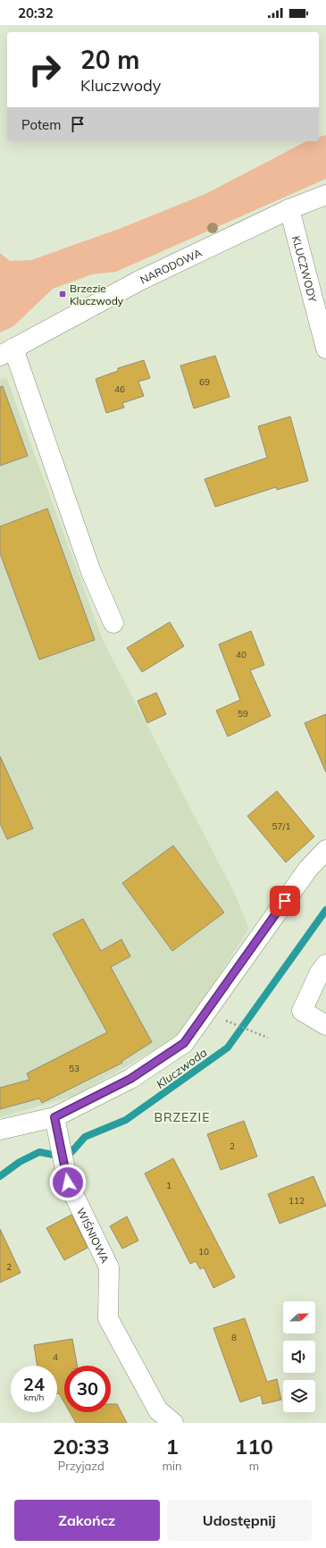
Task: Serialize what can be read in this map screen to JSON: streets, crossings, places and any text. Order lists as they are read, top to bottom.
{
  "streets": {
    "street": ["NARODOWA", "KLUCZWODY", "WIŚNIOWA"]
  },
  "crossings": [
    ["NARODOWA", "KLUCZWODY"]
  ],
  "districts": ["BRZEZIE"],
  "water": ["Kluczwoda"],
  "places": {
    "transit": ["Brzezie Kluczwody"]
  },
  "house_numbers": [
    "69",
    "46",
    "40",
    "59",
    "57/1",
    "53",
    "2",
    "1",
    "112",
    "10",
    "2",
    "8",
    "4"
  ],
  "north": "right",
  "page": {
    "status": "20:32",
    "turn": ["20 m", "Kluczwody"],
    "then": "Potem",
    "speed": "24 km/h",
    "limit": "30",
    "eta": [
      "20:33",
      "Przyjazd",
      "1",
      "min",
      "110",
      "m"
    ],
    "buttons": ["Zakończ", "Udostępnij"]
  }
}
